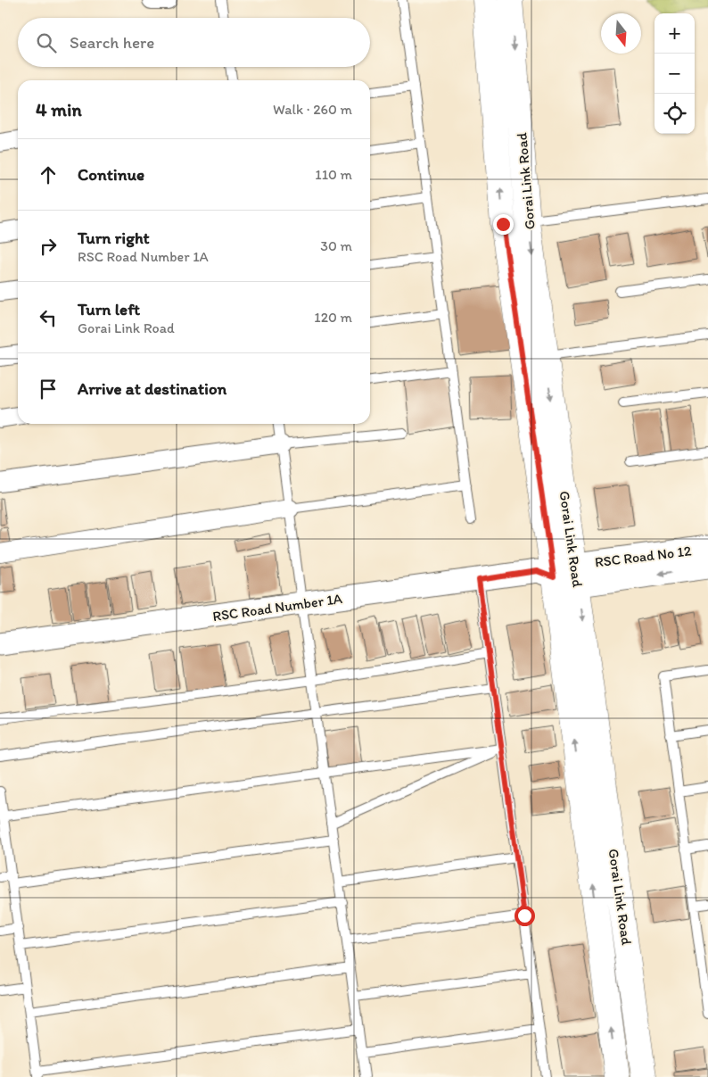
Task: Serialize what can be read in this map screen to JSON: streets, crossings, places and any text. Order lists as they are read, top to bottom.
{
  "streets": {
    "main road": ["Gorai Link Road"],
    "street": ["RSC Road No 12", "RSC Road Number 1A"]
  },
  "crossings": [
    ["Gorai Link Road", "RSC Road No 12"],
    ["Gorai Link Road", "RSC Road Number 1A"],
    ["RSC Road No 12", "RSC Road Number 1A"]
  ],
  "north": "bottom",
  "page": {
    "map_buttons": ["+", "−"],
    "search": "Search here",
    "heading": ["4 min", "Walk · 260 m"],
    "list": [
      ["Continue", "110 m"],
      ["Turn right", "RSC Road Number 1A", "30 m"],
      ["Turn left", "Gorai Link Road", "120 m"],
      "Arrive at destination"
    ]
  }
}
